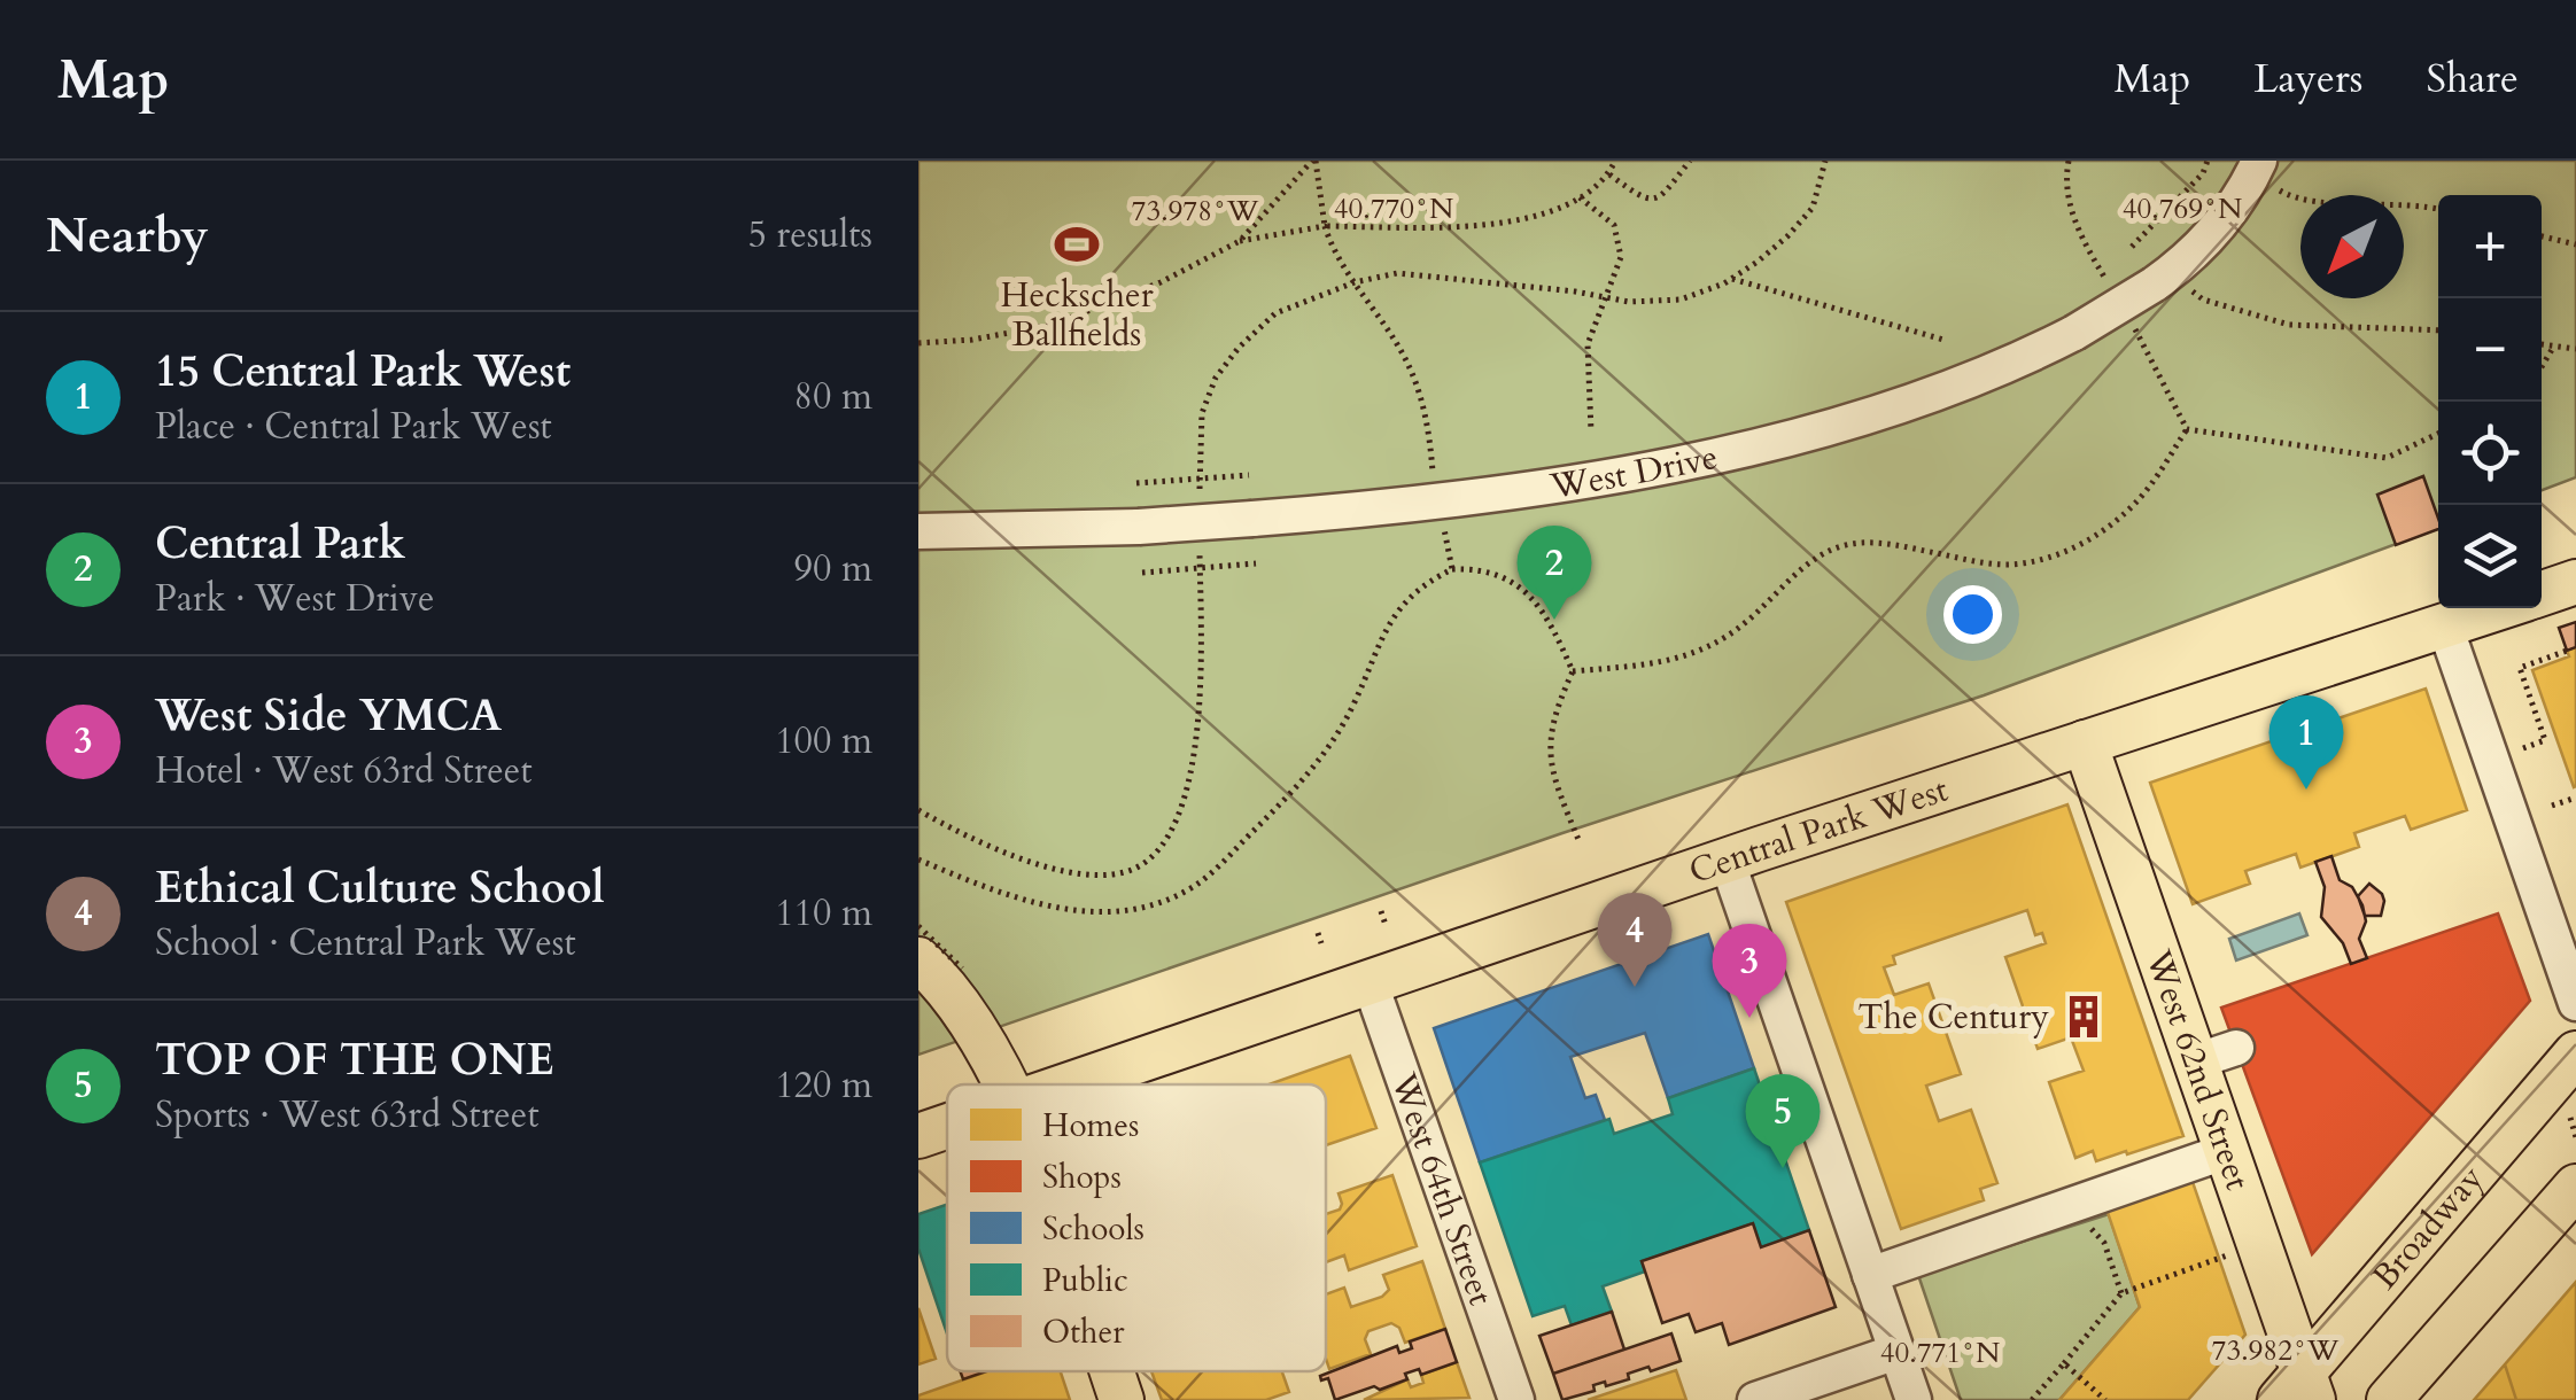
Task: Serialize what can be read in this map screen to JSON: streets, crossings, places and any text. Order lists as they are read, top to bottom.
{
  "streets": {
    "main road": ["Central Park West", "West 62nd Street", "Broadway"],
    "street": ["West Drive", "West 64th Street"]
  },
  "crossings": [
    ["Central Park West", "West 62nd Street"],
    ["Central Park West", "West 64th Street"],
    ["West 62nd Street", "Broadway"]
  ],
  "places": {
    "sports": ["Heckscher Ballfields"],
    "building": ["The Century"]
  },
  "legend": [
    "Homes",
    "Shops",
    "Schools",
    "Public",
    "Other"
  ],
  "north": "bottom left",
  "page": {
    "header": "Map",
    "nav": ["Map", "Layers", "Share"],
    "heading": ["Nearby", "5 results"],
    "map_buttons": ["+", "−"],
    "list": [
      {
        "mark": "1",
        "name": "15 Central Park West",
        "note": "Place · Central Park West",
        "value": "80 m"
      },
      {
        "mark": "2",
        "name": "Central Park",
        "note": "Park · West Drive",
        "value": "90 m"
      },
      {
        "mark": "3",
        "name": "West Side YMCA",
        "note": "Hotel · West 63rd Street",
        "value": "100 m"
      },
      {
        "mark": "4",
        "name": "Ethical Culture School",
        "note": "School · Central Park West",
        "value": "110 m"
      },
      {
        "mark": "5",
        "name": "TOP OF THE ONE",
        "note": "Sports · West 63rd Street",
        "value": "120 m"
      }
    ],
    "pins": [
      "2",
      "1",
      "4",
      "3",
      "5"
    ]
  },
  "coordinates": [
    "40.769°N",
    "40.770°N",
    "73.978°W",
    "73.982°W",
    "40.771°N"
  ]
}
